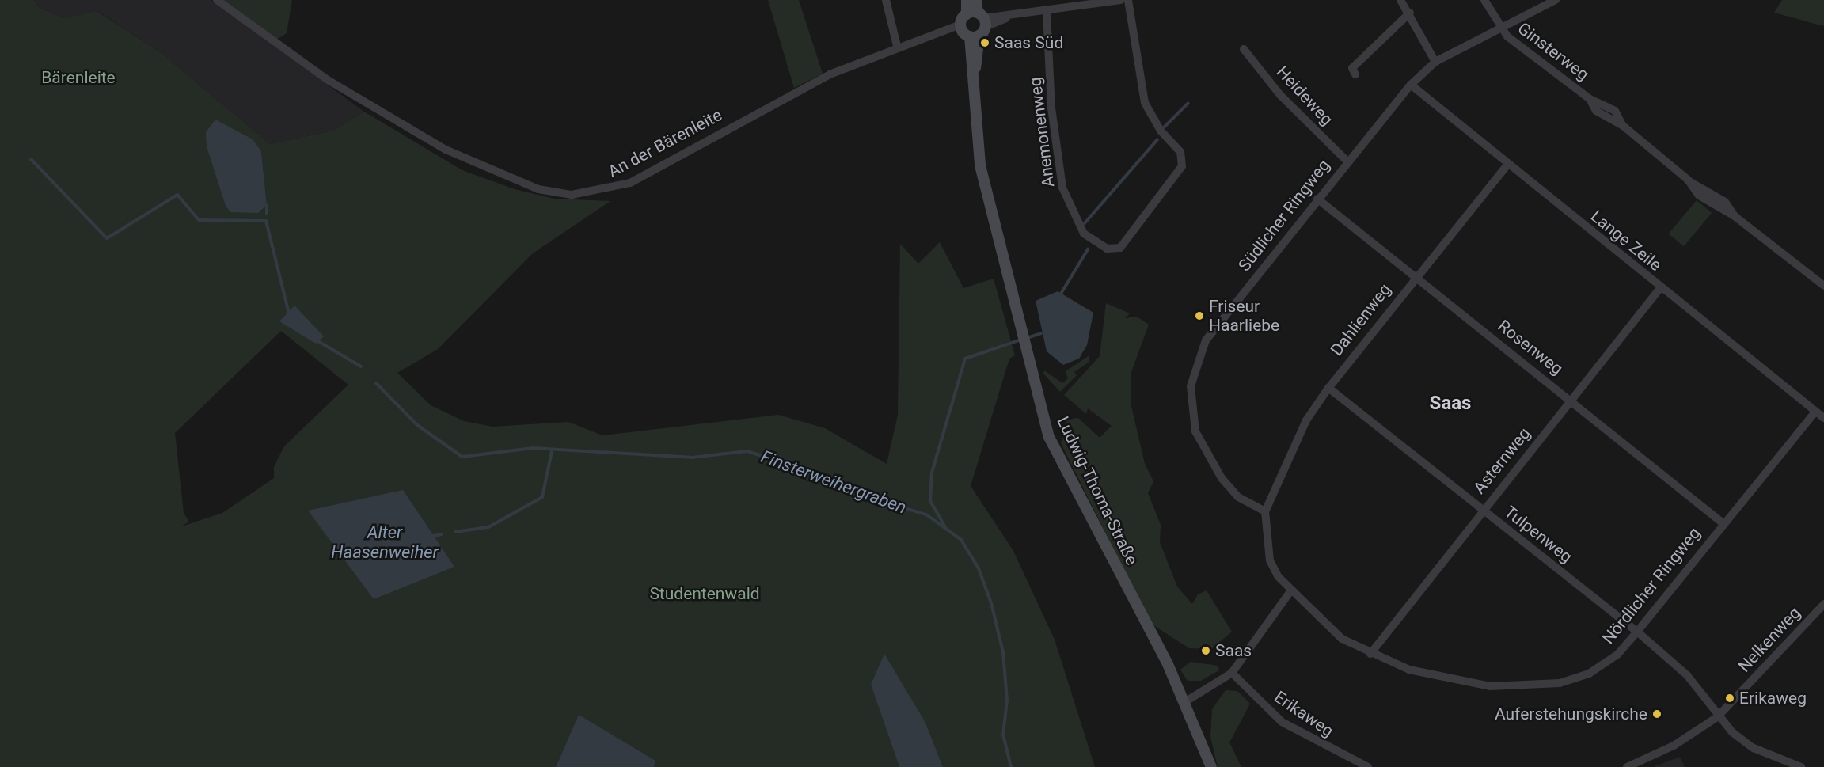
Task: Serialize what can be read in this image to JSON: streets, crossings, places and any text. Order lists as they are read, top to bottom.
{
  "streets": {
    "street": [
      "Ginsterweg",
      "Heideweg",
      "Anemonenweg",
      "An der Bärenleite",
      "Südlicher Ringweg",
      "Lange Zeile",
      "Dahlienweg",
      "Rosenweg",
      "Asternweg",
      "Ludwig-Thoma-Straße",
      "Tulpenweg",
      "Nördlicher Ringweg",
      "Nelkenweg",
      "Erikaweg"
    ]
  },
  "crossings": [
    ["Ginsterweg", "Südlicher Ringweg"],
    ["Heideweg", "Südlicher Ringweg"],
    ["Südlicher Ringweg", "Lange Zeile"],
    ["Südlicher Ringweg", "Dahlienweg"],
    ["Südlicher Ringweg", "Rosenweg"],
    ["Südlicher Ringweg", "Nördlicher Ringweg"],
    ["Lange Zeile", "Dahlienweg"],
    ["Lange Zeile", "Asternweg"],
    ["Lange Zeile", "Nördlicher Ringweg"],
    ["Dahlienweg", "Rosenweg"],
    ["Dahlienweg", "Tulpenweg"],
    ["Dahlienweg", "Nördlicher Ringweg"],
    ["Rosenweg", "Asternweg"],
    ["Rosenweg", "Nördlicher Ringweg"],
    ["Asternweg", "Tulpenweg"],
    ["Asternweg", "Nördlicher Ringweg"],
    ["Tulpenweg", "Nördlicher Ringweg"],
    ["Tulpenweg", "Nelkenweg"]
  ],
  "districts": ["Saas"],
  "water": ["Finsterweihergraben", "Alter Haasenweiher"],
  "parks": ["Bärenleite", "Studentenwald"],
  "places": [
    "Saas Süd",
    "Friseur Haarliebe",
    "Saas",
    "Erikaweg",
    "Auferstehungskirche"
  ]
}
